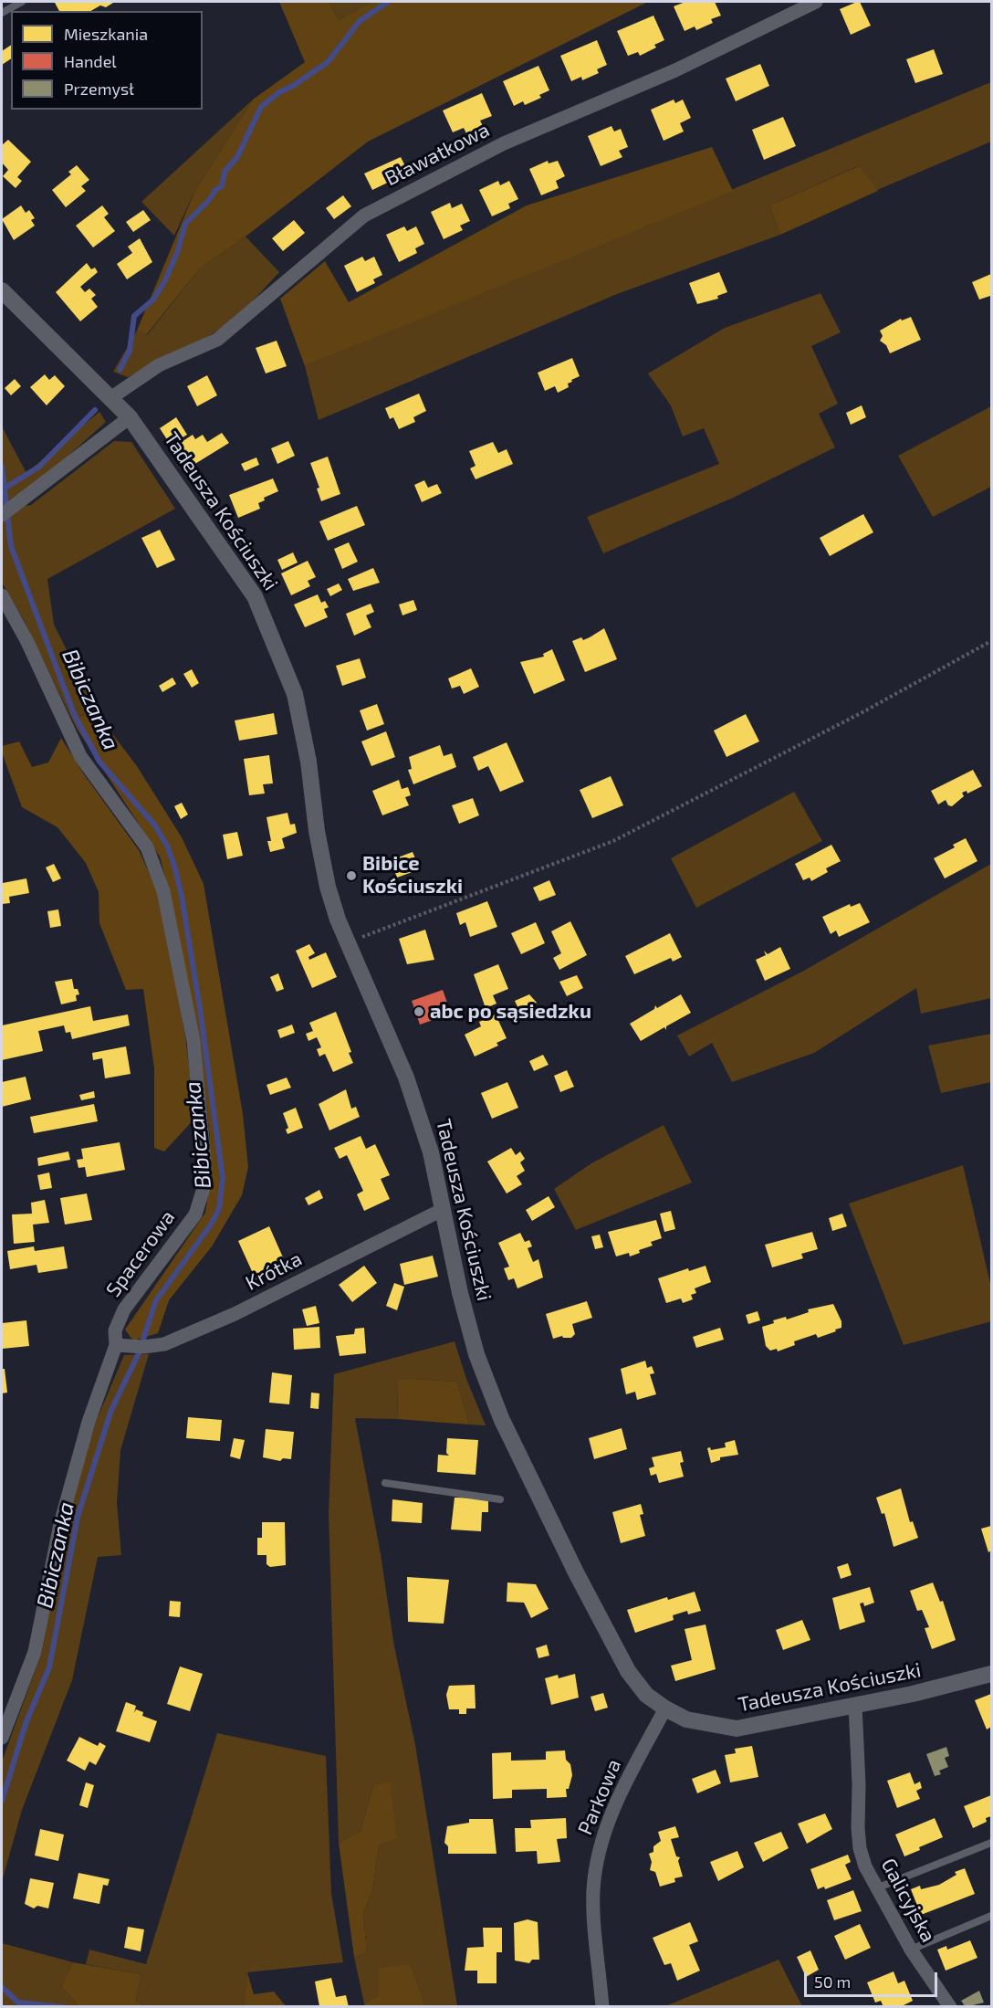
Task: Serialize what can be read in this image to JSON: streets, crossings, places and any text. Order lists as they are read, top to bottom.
{
  "streets": {
    "street": [
      "Bławatkowa",
      "Tadeusza Kościuszki",
      "Spacerowa",
      "Krótka",
      "Parkowa",
      "Galicyjska"
    ]
  },
  "crossings": [
    ["Bławatkowa", "Tadeusza Kościuszki"],
    ["Tadeusza Kościuszki", "Krótka"],
    ["Tadeusza Kościuszki", "Parkowa"],
    ["Tadeusza Kościuszki", "Galicyjska"],
    ["Spacerowa", "Krótka"]
  ],
  "water": ["Bibiczanka"],
  "places": ["Bibice Kościuszki", "abc po sąsiedzku"],
  "legend": ["Mieszkania", "Handel", "Przemysł"],
  "scale_bar": "50 m"
}
